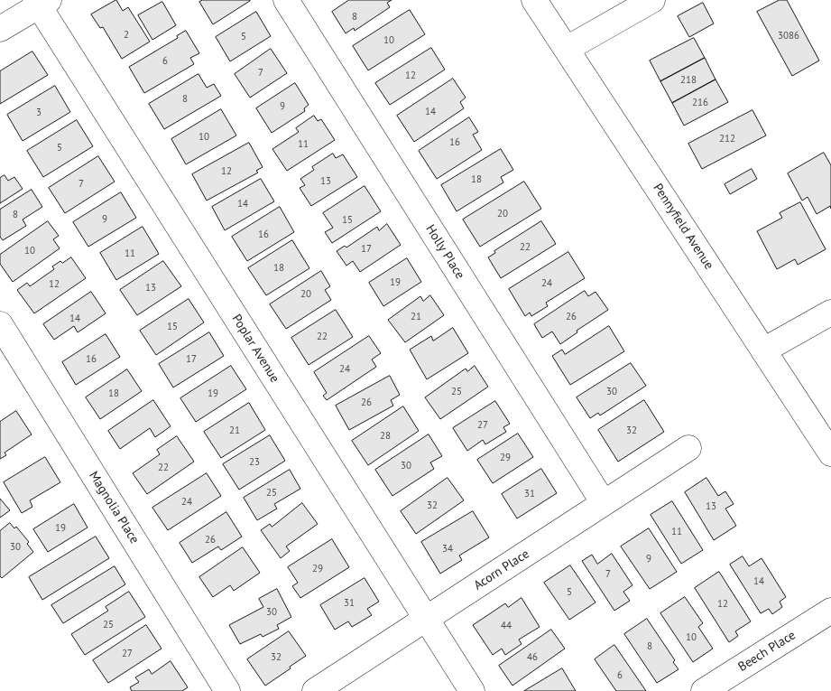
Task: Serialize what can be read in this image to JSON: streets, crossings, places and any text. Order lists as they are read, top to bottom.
{
  "streets": {
    "street": [
      "Pennyfield Avenue",
      "Holly Place",
      "Poplar Avenue",
      "Magnolia Place",
      "Acorn Place",
      "Beech Place"
    ]
  },
  "crossings": [
    ["Holly Place", "Acorn Place"],
    ["Poplar Avenue", "Acorn Place"]
  ],
  "house_numbers": [
    "8",
    "2",
    "3086",
    "5",
    "10",
    "6",
    "7",
    "12",
    "218",
    "8",
    "216",
    "9",
    "14",
    "3",
    "10",
    "212",
    "16",
    "11",
    "5",
    "12",
    "18",
    "13",
    "7",
    "14",
    "20",
    "8",
    "9",
    "15",
    "16",
    "22",
    "17",
    "10",
    "11",
    "18",
    "19",
    "24",
    "12",
    "13",
    "20",
    "21",
    "26",
    "14",
    "15",
    "22",
    "16",
    "17",
    "24",
    "25",
    "30",
    "18",
    "19",
    "26",
    "27",
    "21",
    "32",
    "28",
    "29",
    "23",
    "30",
    "22",
    "25",
    "31",
    "24",
    "32",
    "13",
    "19",
    "11",
    "26",
    "30",
    "34",
    "9",
    "29",
    "7",
    "14",
    "5",
    "31",
    "12",
    "30",
    "25",
    "44",
    "10",
    "8",
    "27",
    "32",
    "46",
    "6"
  ]
}
